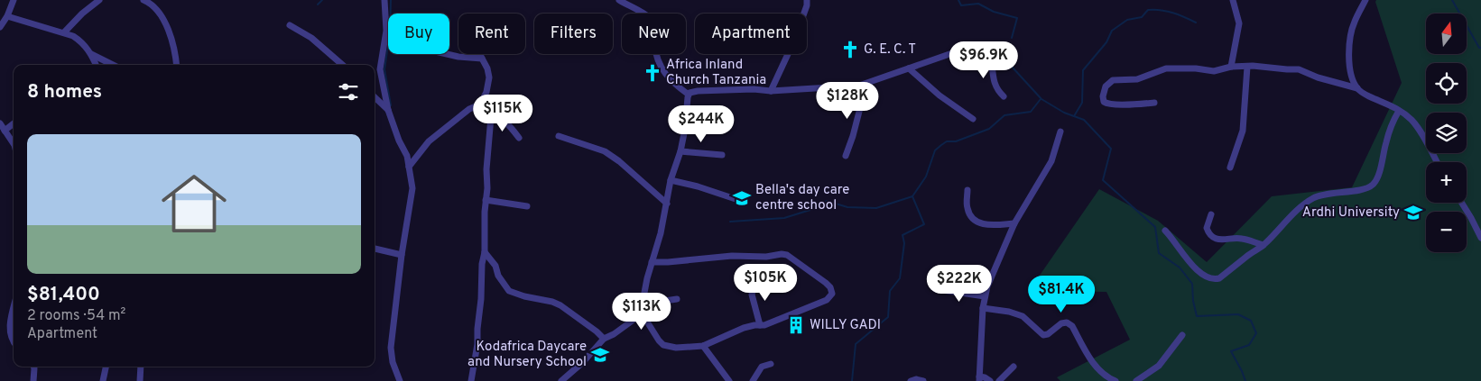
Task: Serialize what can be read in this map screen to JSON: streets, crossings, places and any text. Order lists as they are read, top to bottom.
{
  "places": {
    "church": ["G. E. C. T", "Africa Inland Church Tanzania"],
    "school or university": ["Bella's day care centre school", "Ardhi University", "Kodafrica Daycare and Nursery School"],
    "building": ["WILLY GADI"]
  },
  "north": "top",
  "page": {
    "map_buttons": ["+", "−"],
    "chip": [
      "Buy",
      "Rent",
      "Filters",
      "New",
      "Apartment"
    ],
    "price": [
      "$96.9K",
      "$128K",
      "$115K",
      "$244K",
      "$105K",
      "$222K",
      "$81.4K",
      "$113K"
    ],
    "heading": "8 homes",
    "list": [
      {
        "name": "$81,400",
        "note": "2 rooms · 54 m² · Apartment"
      }
    ]
  }
}
